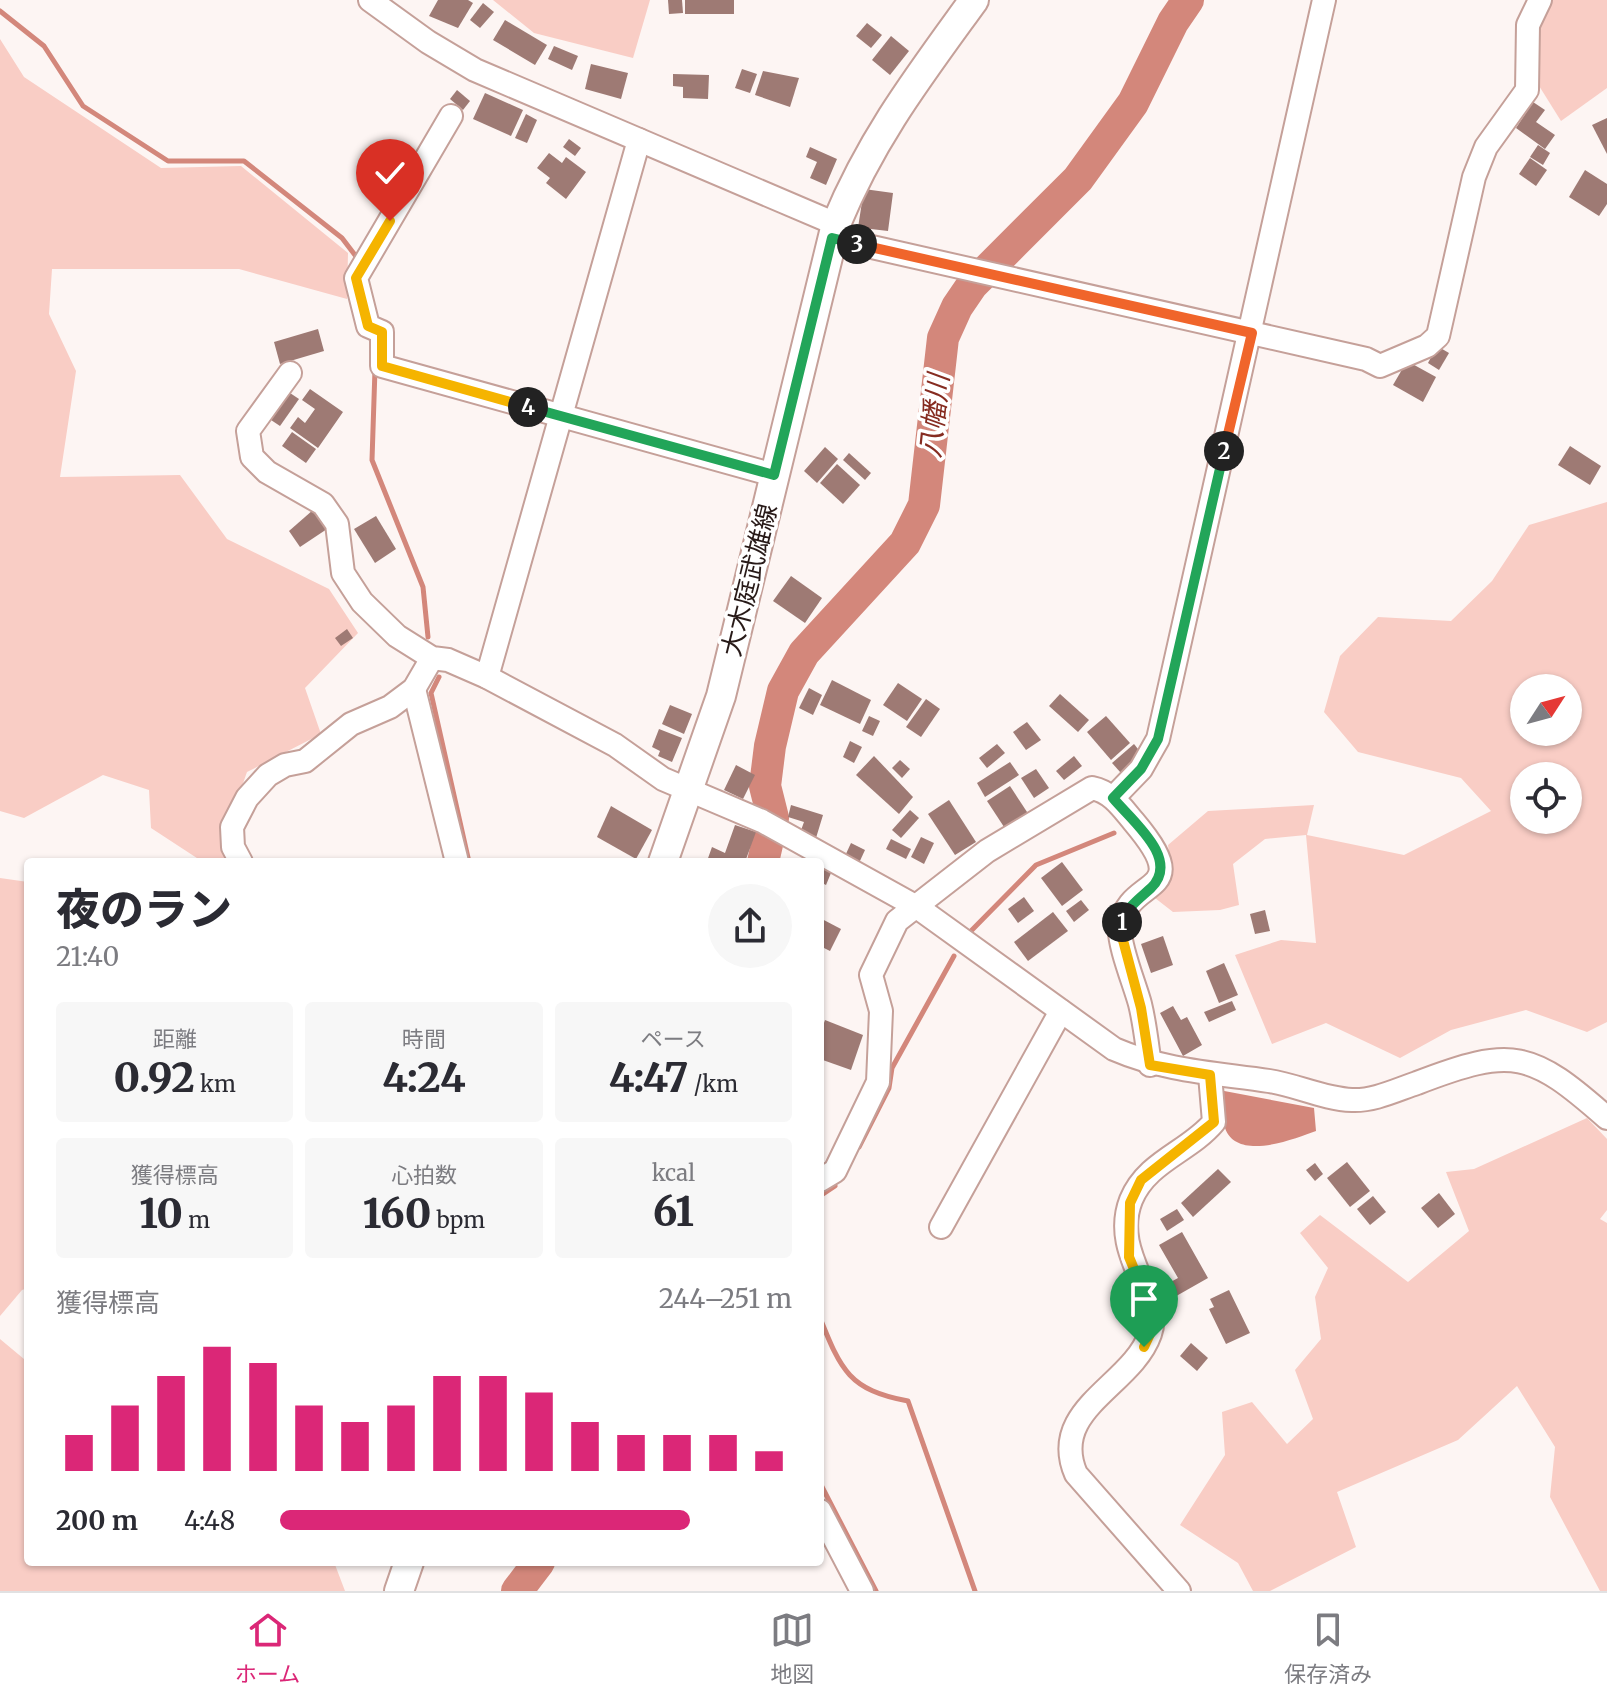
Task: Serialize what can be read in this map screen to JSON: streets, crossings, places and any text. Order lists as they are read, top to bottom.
{
  "streets": {
    "main road": ["大木庭武雄線"]
  },
  "water": ["八幡川"],
  "north": "top right",
  "page": {
    "pins": [
      "3",
      "4",
      "2",
      "1"
    ],
    "heading": ["夜のラン", "21:40"],
    "stats": [
      ["距離", "0.92 km"],
      ["時間", "4:24"],
      ["ペース", "4:47 /km"],
      ["獲得標高", "10 m"],
      ["心拍数", "160 bpm"],
      ["kcal", "61"]
    ],
    "chart": ["獲得標高", "244–251 m"],
    "list": [
      {
        "name": "200 m",
        "note": "4:48"
      }
    ],
    "tabs": ["ホーム", "地図", "保存済み"]
  }
}
